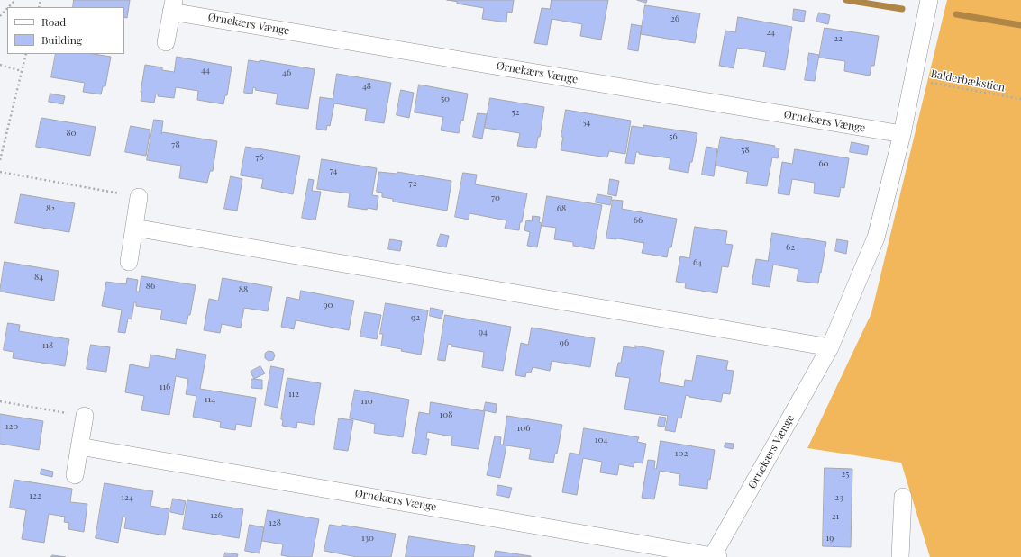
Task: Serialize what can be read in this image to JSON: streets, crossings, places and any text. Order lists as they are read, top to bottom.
{
  "streets": {
    "street": ["Ørnekærs Vænge"],
    "path": ["Balderbækstien"]
  },
  "crossings": [
    ["Ørnekærs Vænge", "Balderbækstien"]
  ],
  "house_numbers": [
    "26",
    "24",
    "22",
    "44",
    "46",
    "48",
    "50",
    "52",
    "54",
    "80",
    "56",
    "78",
    "58",
    "76",
    "60",
    "74",
    "72",
    "70",
    "82",
    "68",
    "66",
    "62",
    "64",
    "84",
    "86",
    "88",
    "90",
    "92",
    "94",
    "96",
    "118",
    "116",
    "112",
    "114",
    "110",
    "108",
    "120",
    "106",
    "104",
    "102",
    "25",
    "122",
    "124",
    "23",
    "126",
    "21",
    "128",
    "130",
    "19"
  ],
  "legend": ["Road", "Building"]
}
